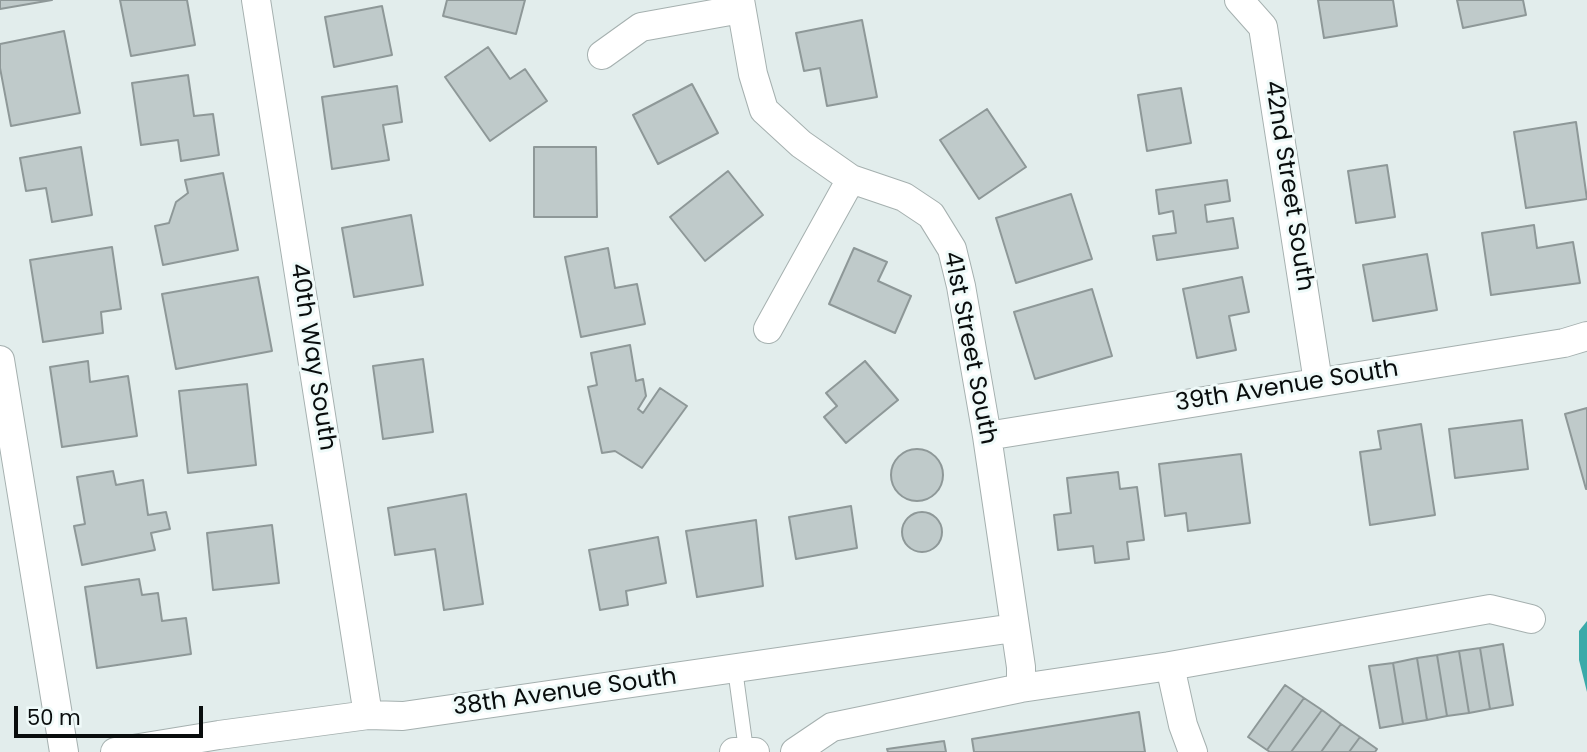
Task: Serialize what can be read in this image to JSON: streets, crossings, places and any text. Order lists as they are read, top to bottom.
{
  "streets": {
    "street": [
      "42nd Street South",
      "41st Street South",
      "40th Way South",
      "39th Avenue South",
      "38th Avenue South"
    ]
  },
  "crossings": [
    ["42nd Street South", "39th Avenue South"],
    ["41st Street South", "39th Avenue South"],
    ["41st Street South", "38th Avenue South"],
    ["40th Way South", "38th Avenue South"]
  ],
  "scale_bar": "50 m"
}
